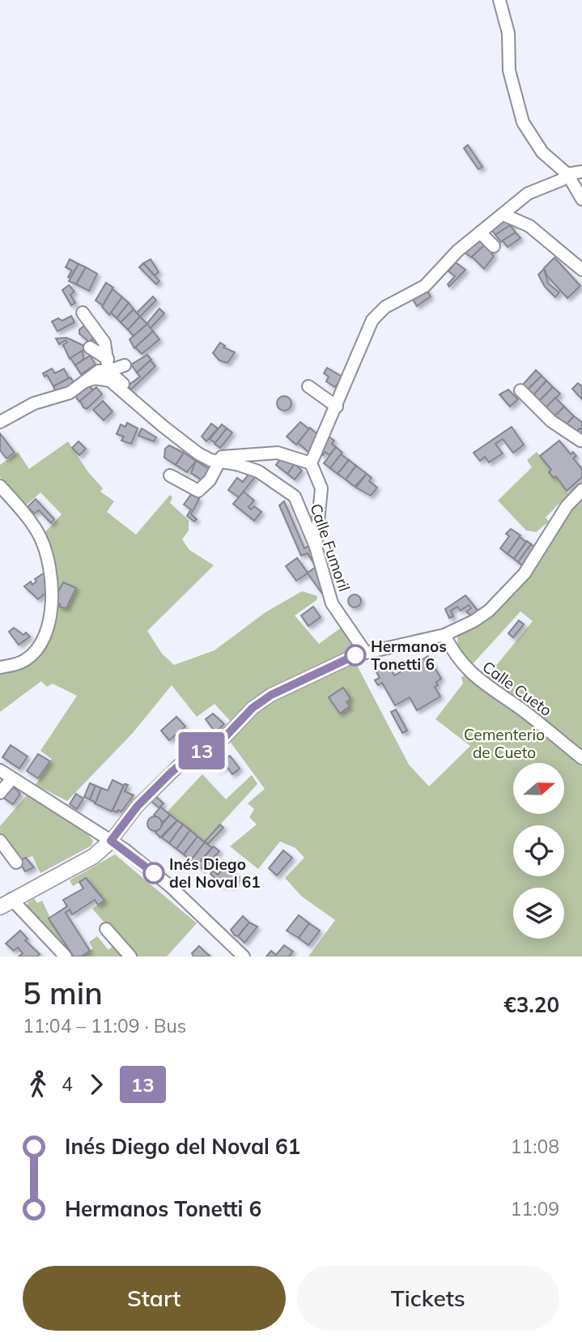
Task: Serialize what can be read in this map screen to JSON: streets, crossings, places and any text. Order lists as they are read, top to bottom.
{
  "streets": {
    "street": ["Calle Fumoril", "Calle Cueto"]
  },
  "parks": ["Cementerio de Cueto"],
  "places": ["Hermanos Tonetti 6", "Inés Diego del Noval 61"],
  "lines": ["bus line 13"],
  "north": "right",
  "page": {
    "on_map": "13",
    "heading": ["5 min", "11:04 – 11:09 · Bus", "€3.20"],
    "legs": ["4", "13"],
    "list": [
      {
        "name": "Inés Diego del Noval 61",
        "value": "11:08"
      },
      {
        "name": "Hermanos Tonetti 6",
        "value": "11:09"
      }
    ],
    "buttons": ["Start", "Tickets"]
  }
}
